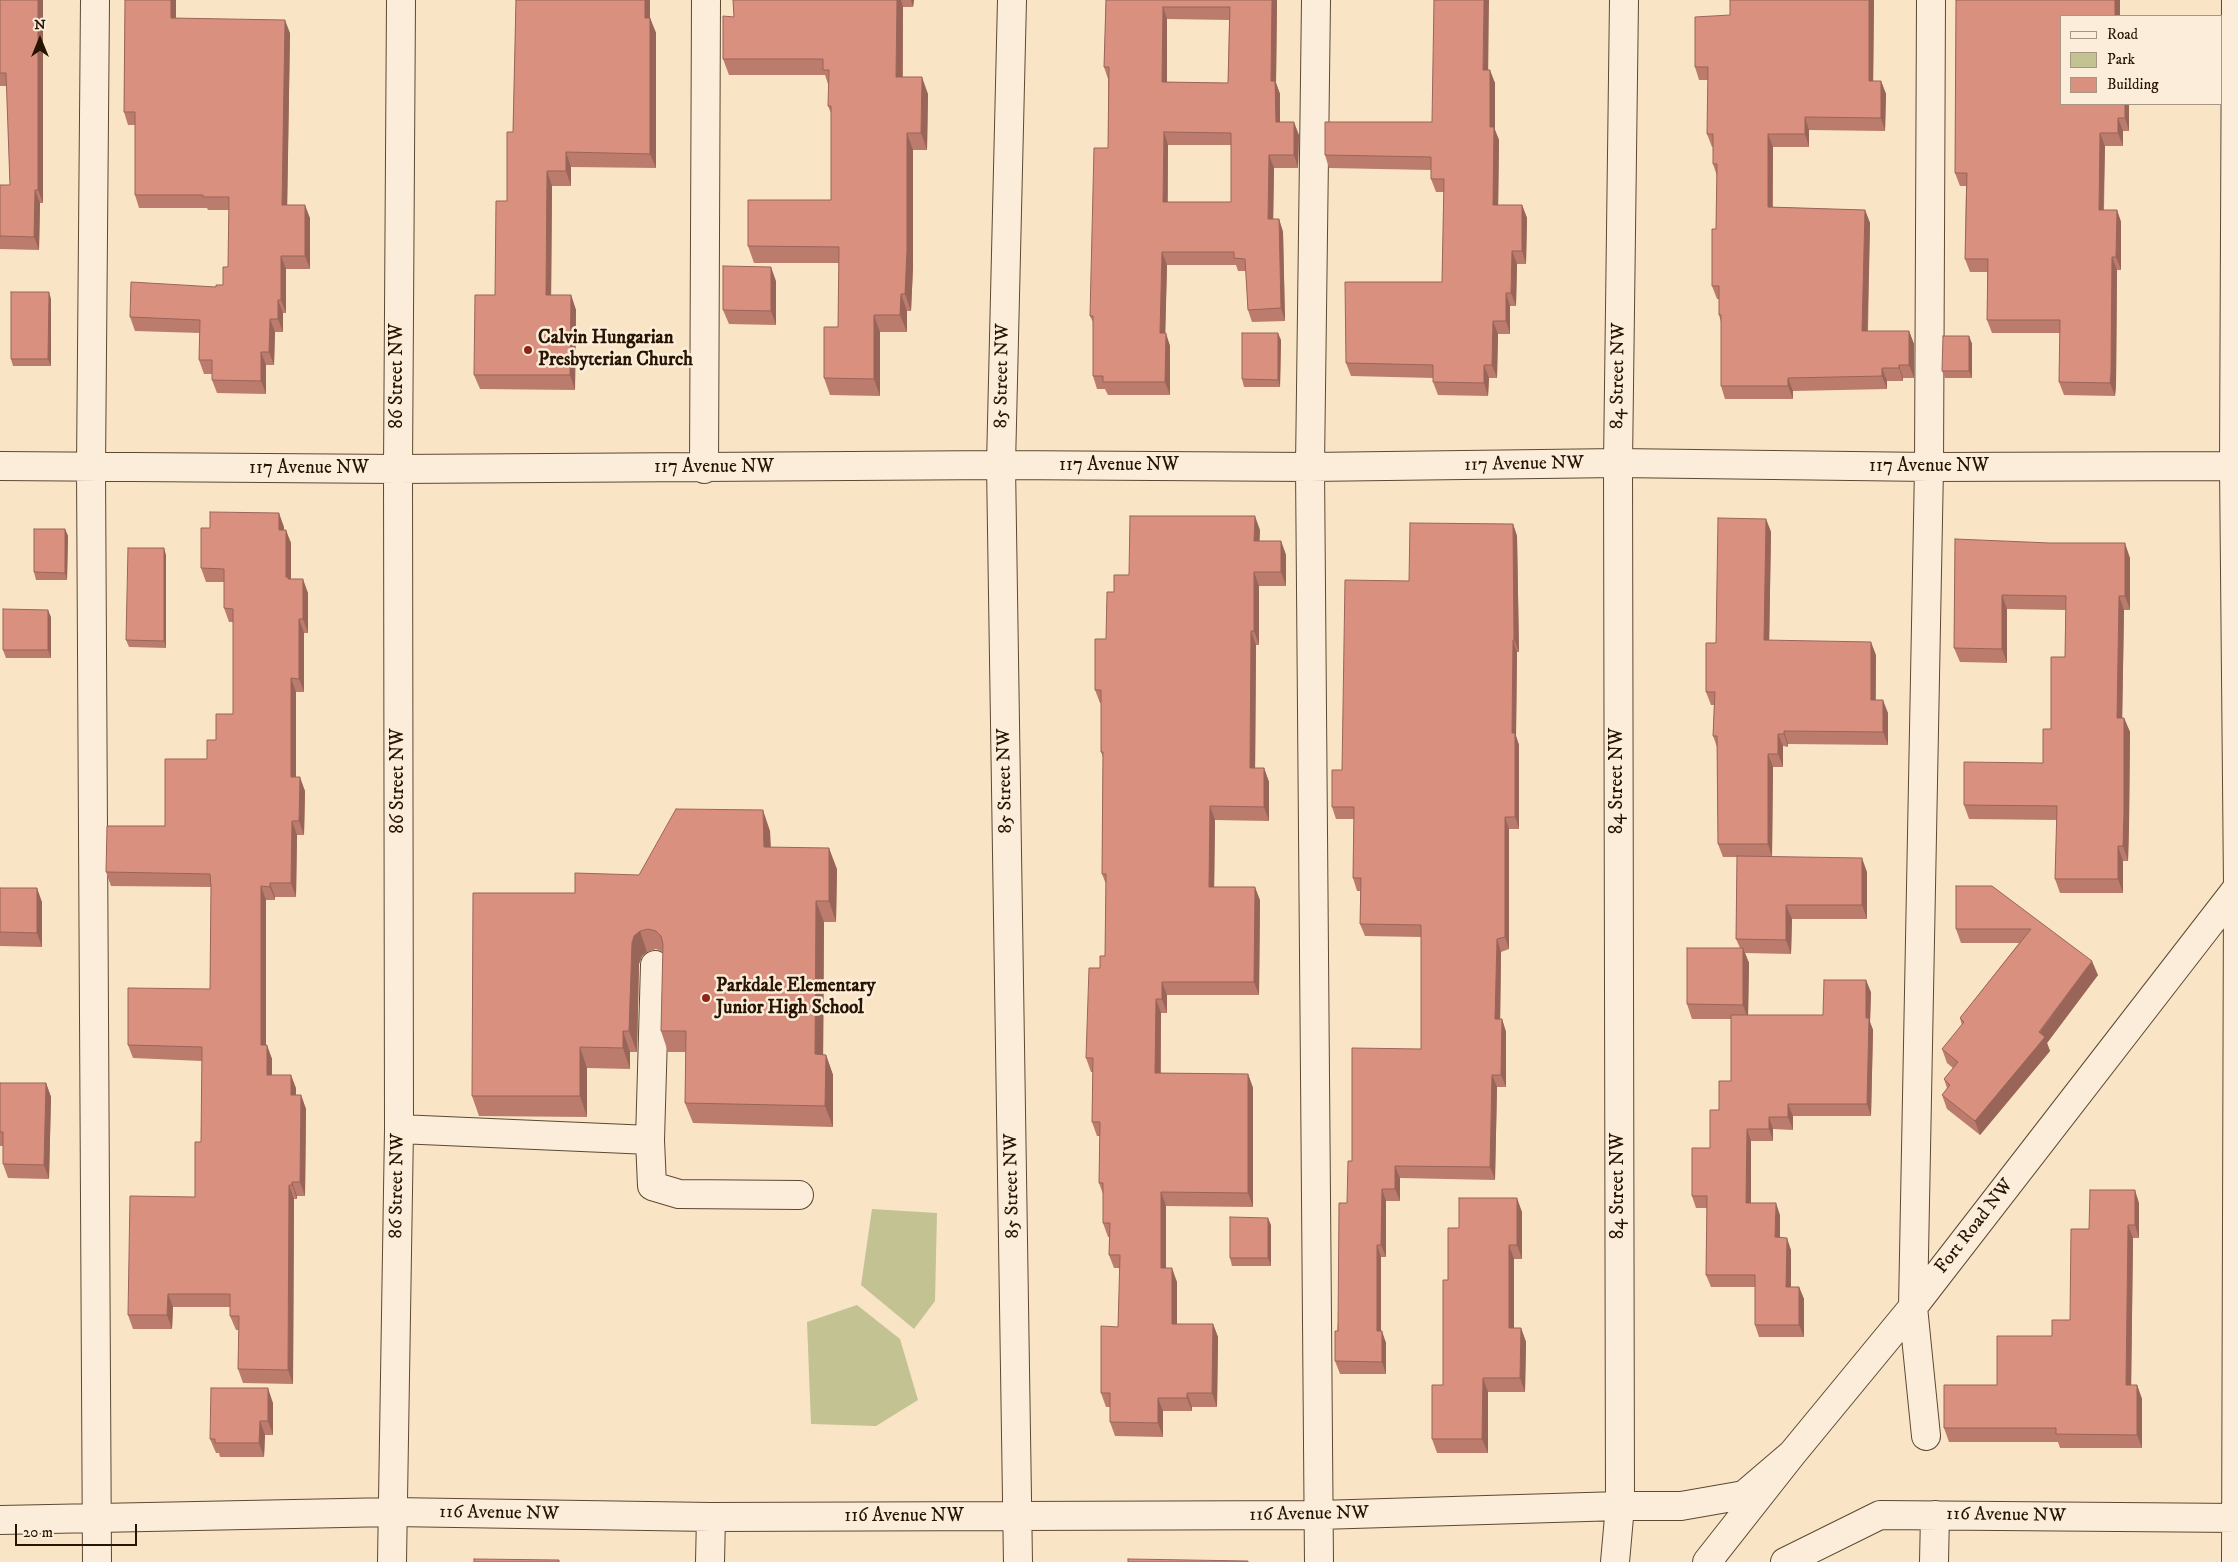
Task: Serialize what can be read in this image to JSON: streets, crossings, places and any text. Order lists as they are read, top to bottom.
{
  "streets": {
    "street": [
      "86 Street NW",
      "85 Street NW",
      "84 Street NW",
      "117 Avenue NW",
      "Fort Road NW",
      "116 Avenue NW"
    ]
  },
  "crossings": [
    ["86 Street NW", "117 Avenue NW"],
    ["86 Street NW", "116 Avenue NW"],
    ["85 Street NW", "117 Avenue NW"],
    ["85 Street NW", "116 Avenue NW"],
    ["84 Street NW", "117 Avenue NW"],
    ["84 Street NW", "116 Avenue NW"],
    ["Fort Road NW", "116 Avenue NW"]
  ],
  "places": ["Calvin Hungarian Presbyterian Church", "Parkdale Elementary Junior High School"],
  "legend": ["Road", "Park", "Building"],
  "scale_bar": "20 m",
  "north": "top"
}
